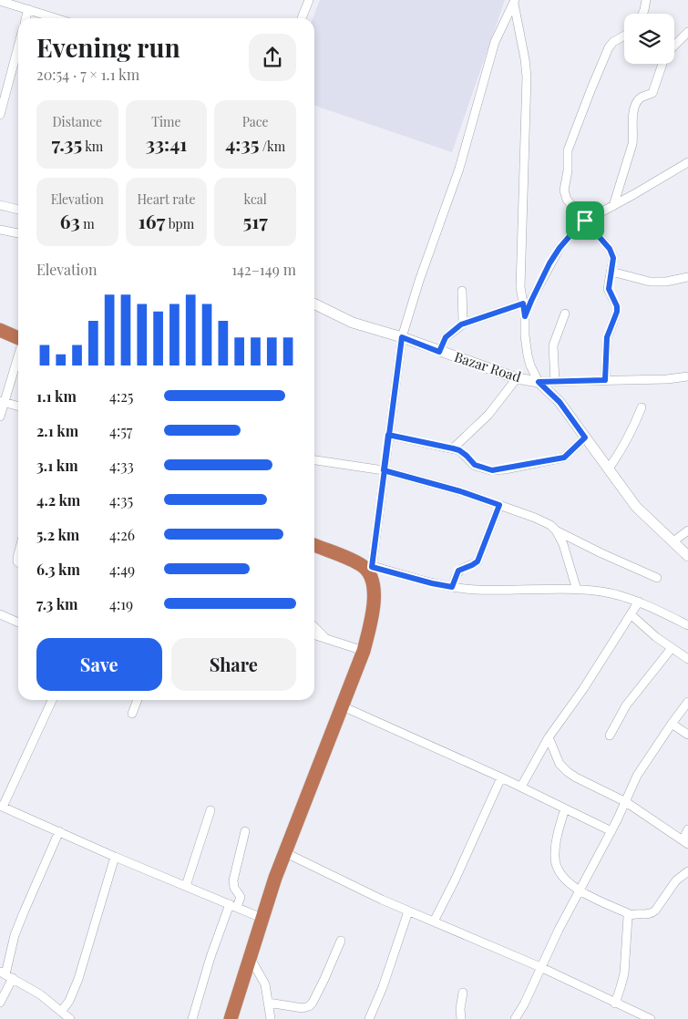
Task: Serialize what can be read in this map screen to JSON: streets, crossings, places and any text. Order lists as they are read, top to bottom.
{
  "streets": {
    "street": ["Bazar Road"]
  },
  "page": {
    "heading": ["Evening run", "20:54 · 7 × 1.1 km"],
    "stats": [
      ["Distance", "7.35 km"],
      ["Time", "33:41"],
      ["Pace", "4:35 /km"],
      ["Elevation", "63 m"],
      ["Heart rate", "167 bpm"],
      ["kcal", "517"]
    ],
    "chart": ["Elevation", "142–149 m"],
    "list": [
      {
        "name": "1.1 km",
        "note": "4:25"
      },
      {
        "name": "2.1 km",
        "note": "4:57"
      },
      {
        "name": "3.1 km",
        "note": "4:33"
      },
      {
        "name": "4.2 km",
        "note": "4:35"
      },
      {
        "name": "5.2 km",
        "note": "4:26"
      },
      {
        "name": "6.3 km",
        "note": "4:49"
      },
      {
        "name": "7.3 km",
        "note": "4:19"
      }
    ],
    "buttons": ["Save", "Share"]
  }
}
